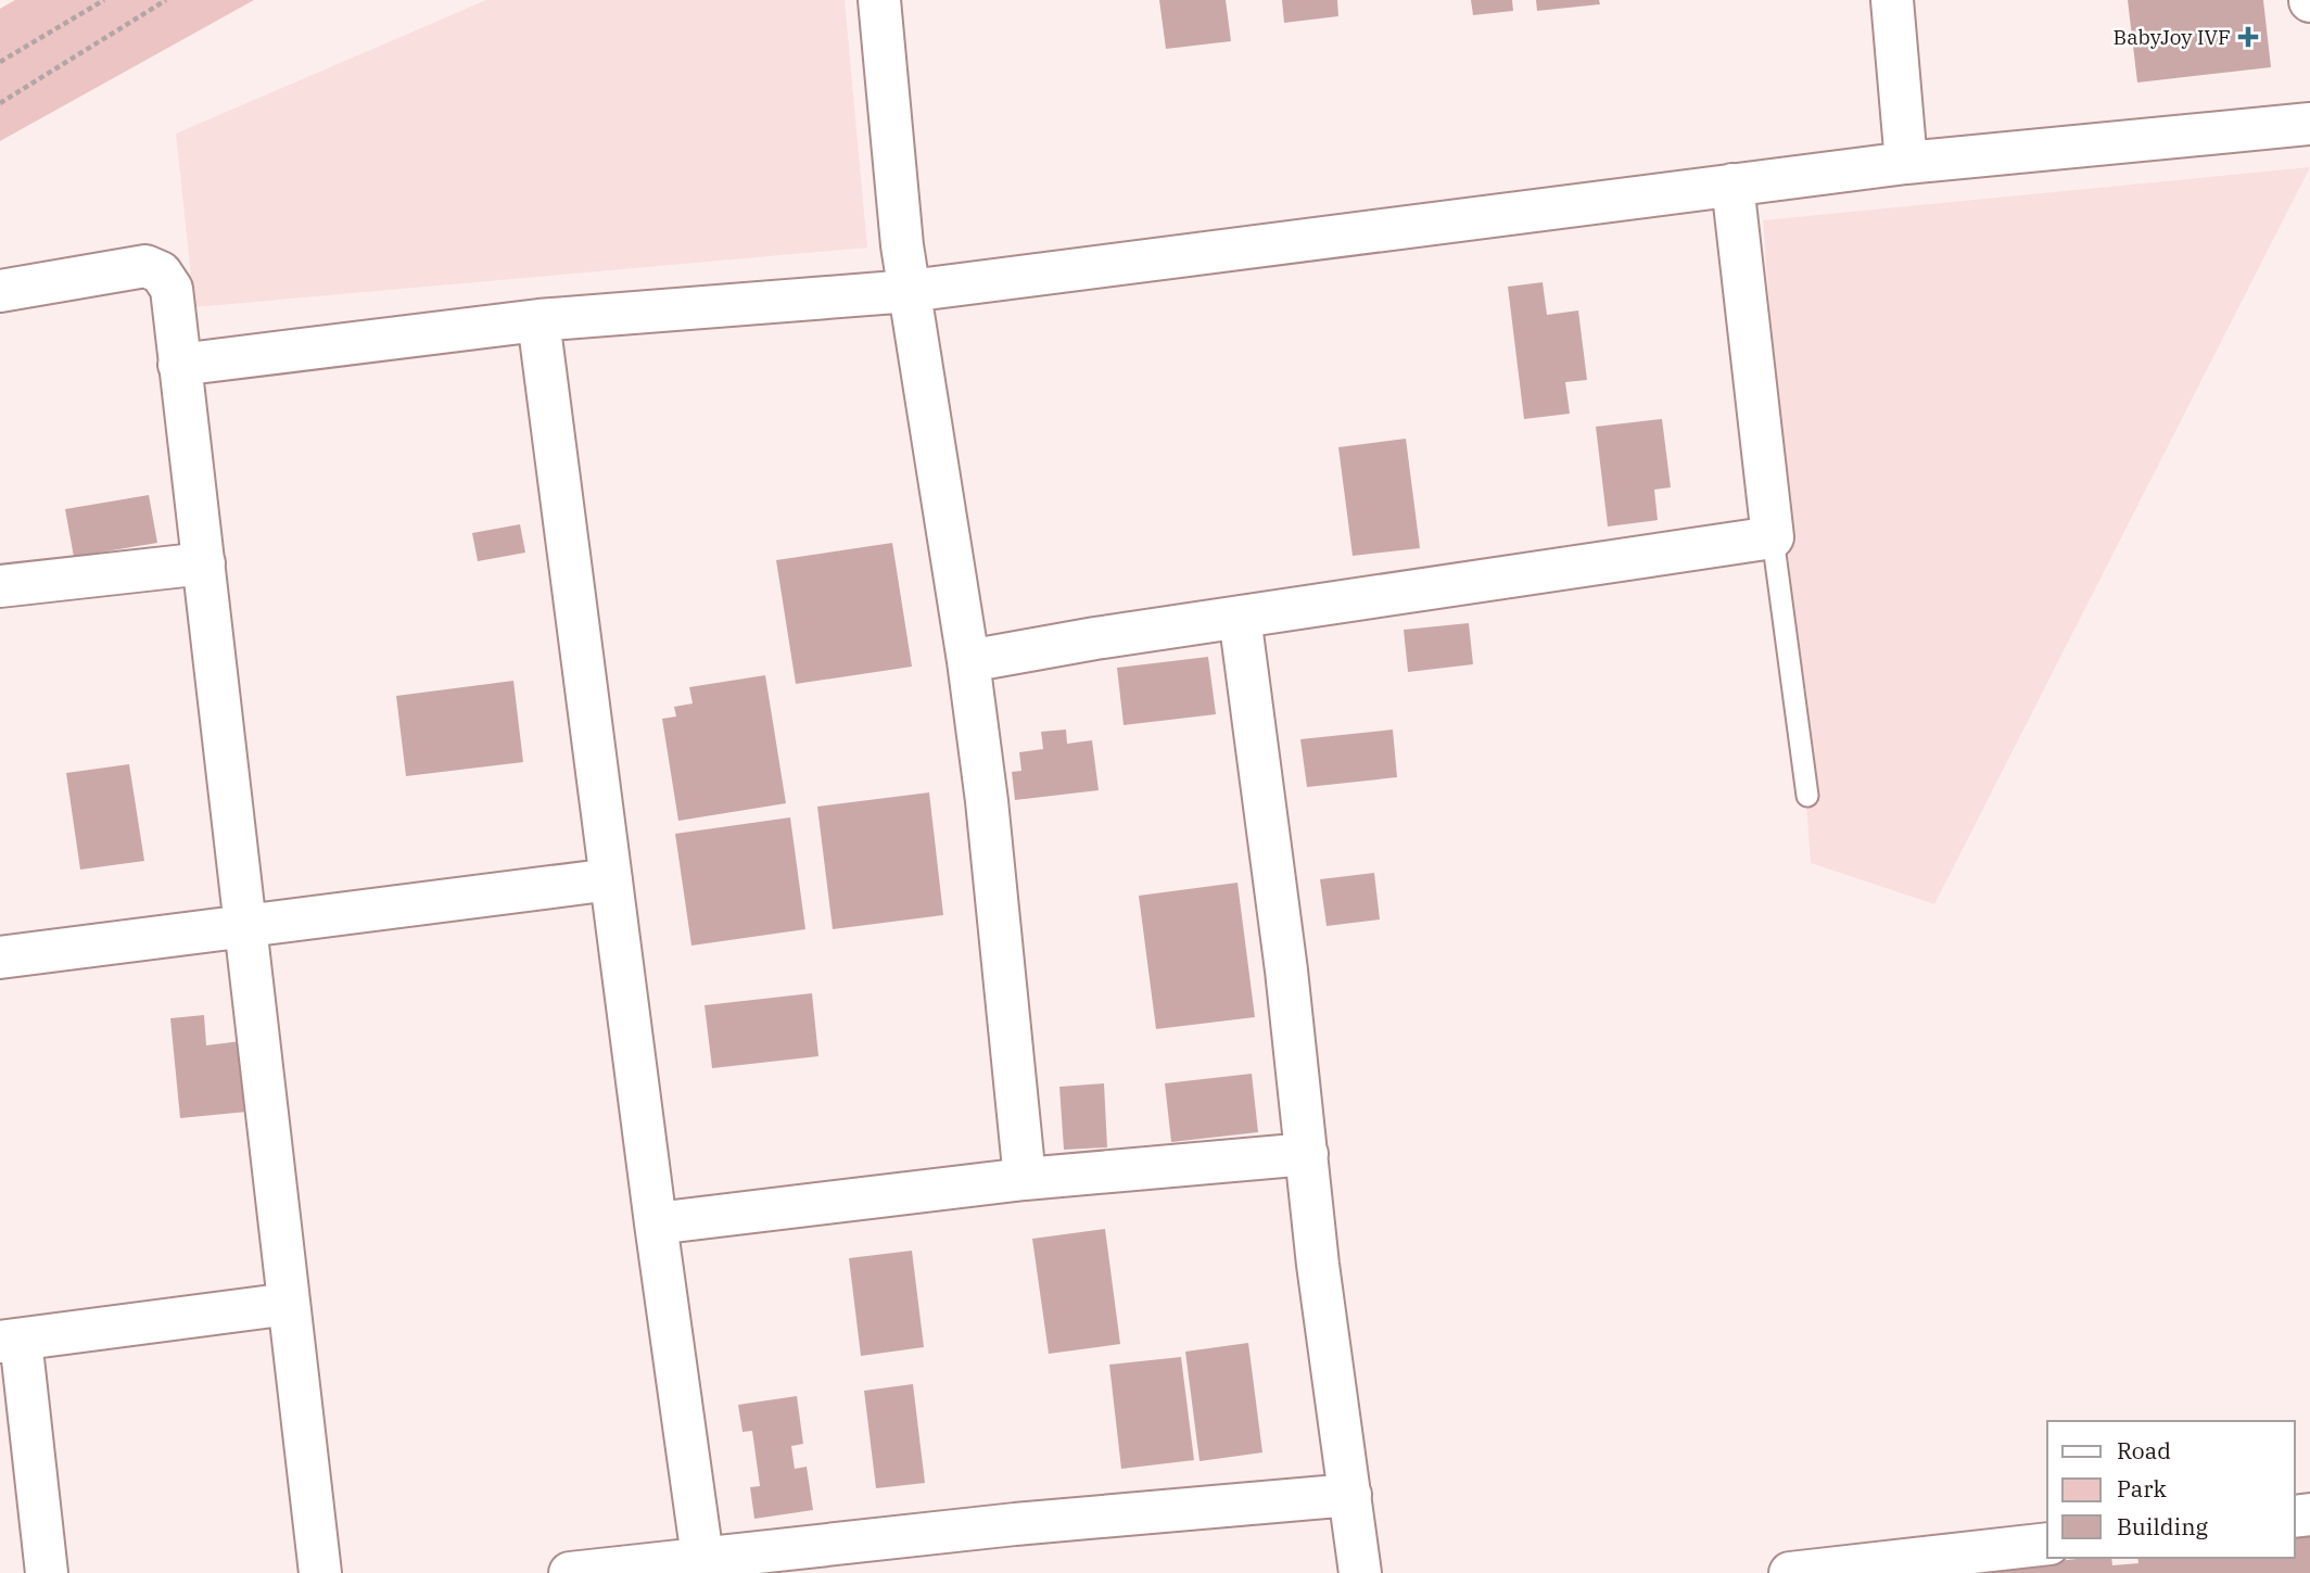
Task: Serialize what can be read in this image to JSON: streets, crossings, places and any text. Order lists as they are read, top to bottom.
{
  "places": {
    "health": ["BabyJoy IVF"]
  },
  "legend": ["Road", "Park", "Building"]
}
